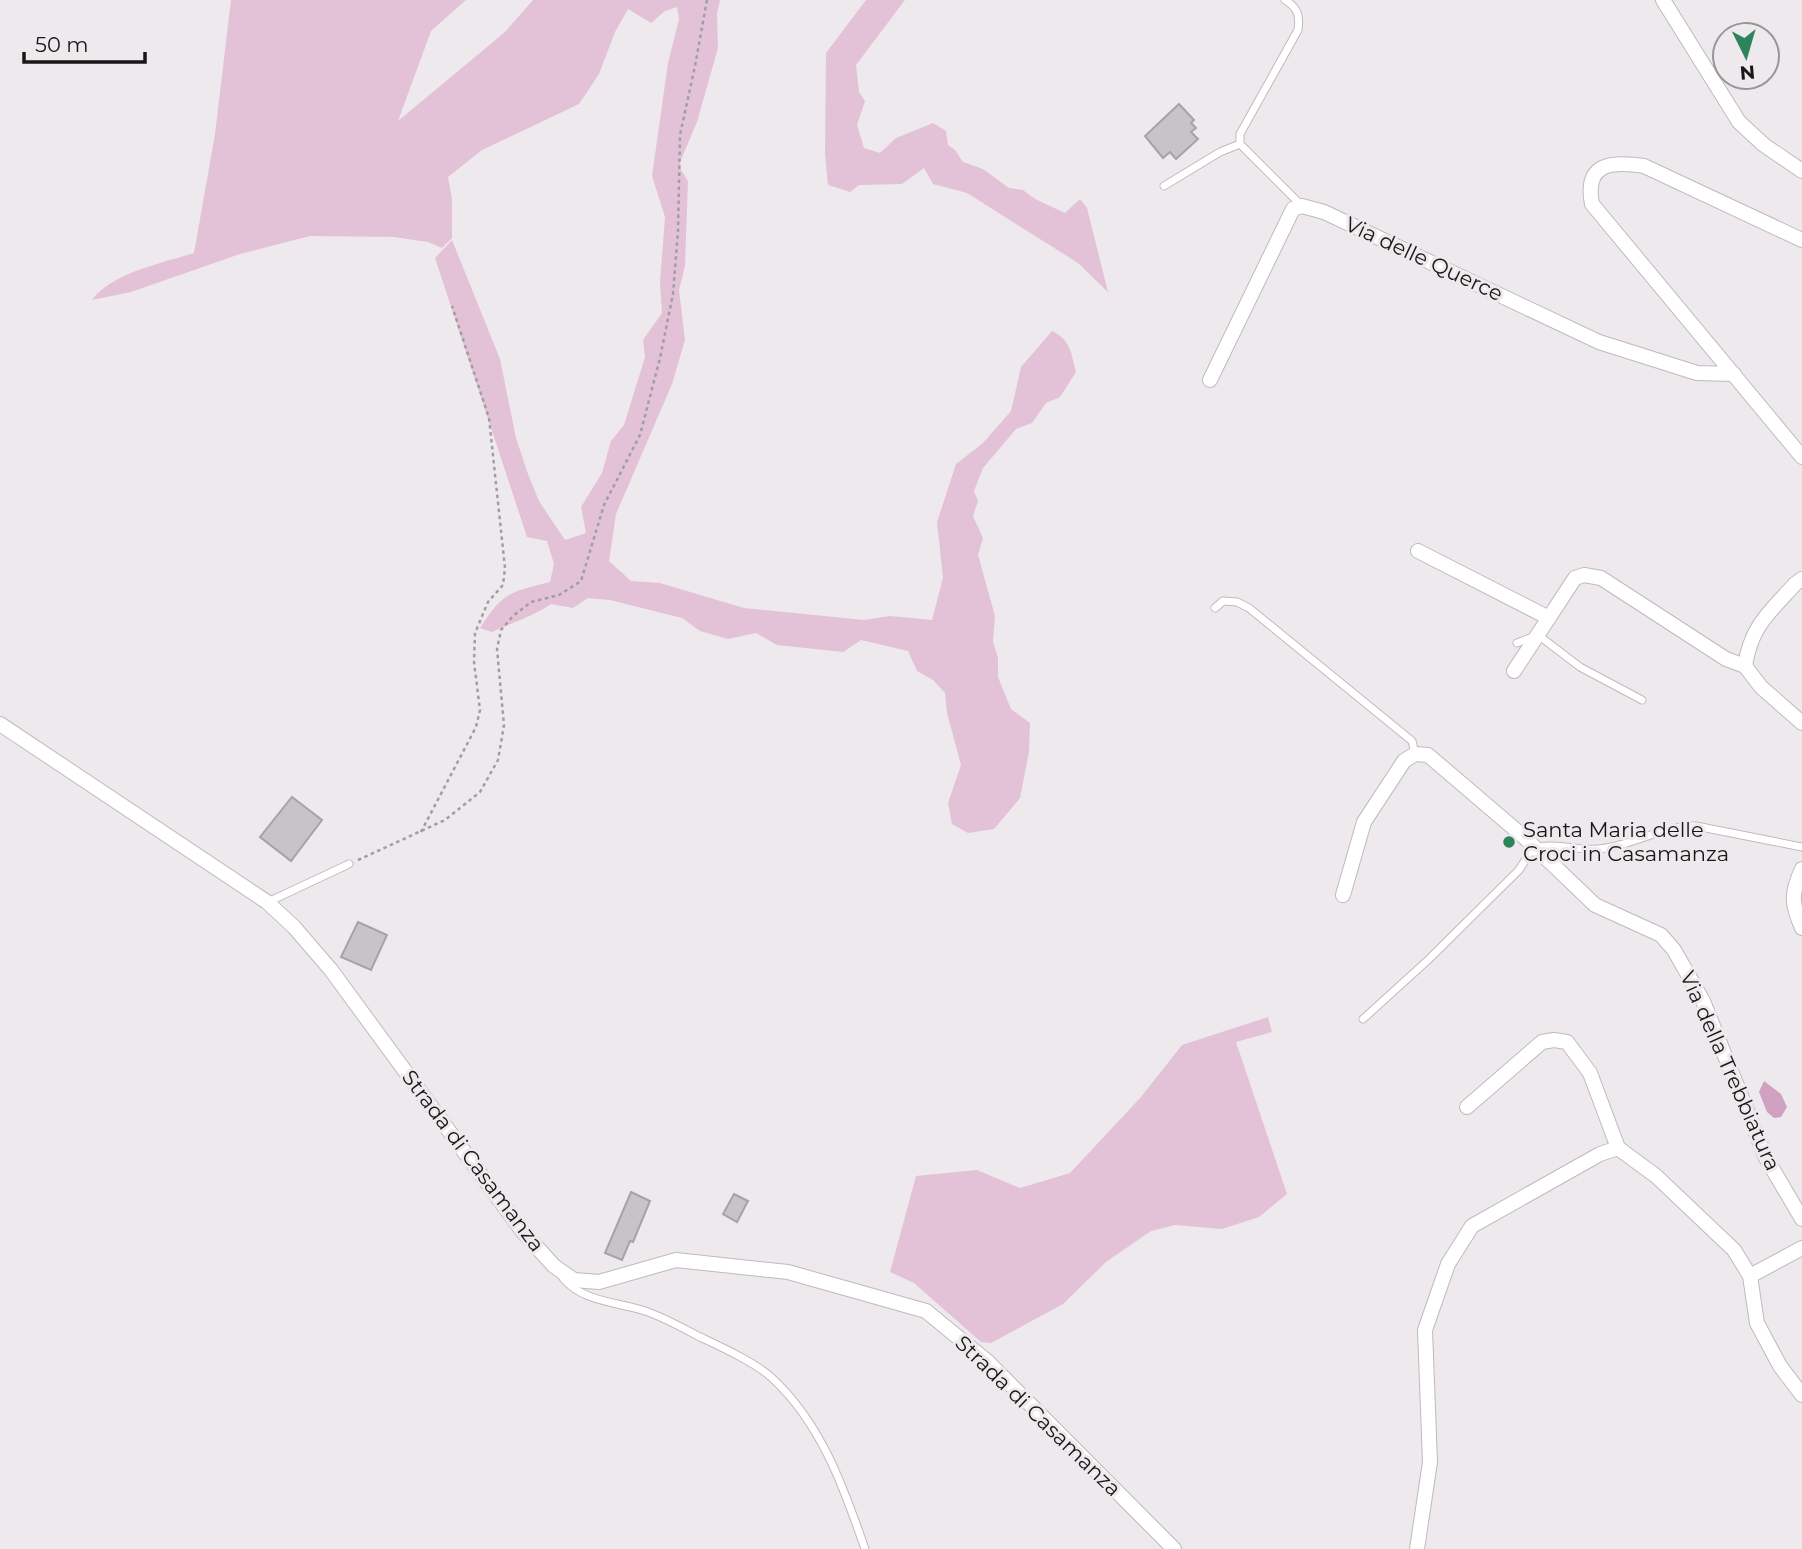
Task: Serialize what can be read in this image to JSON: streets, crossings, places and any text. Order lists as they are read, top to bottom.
{
  "streets": {
    "street": ["Via delle Querce", "Via della Trebbiatura", "Strada di Casamanza"]
  },
  "places": ["Santa Maria delle Croci in Casamanza"],
  "scale_bar": "50 m",
  "north": "bottom"
}
